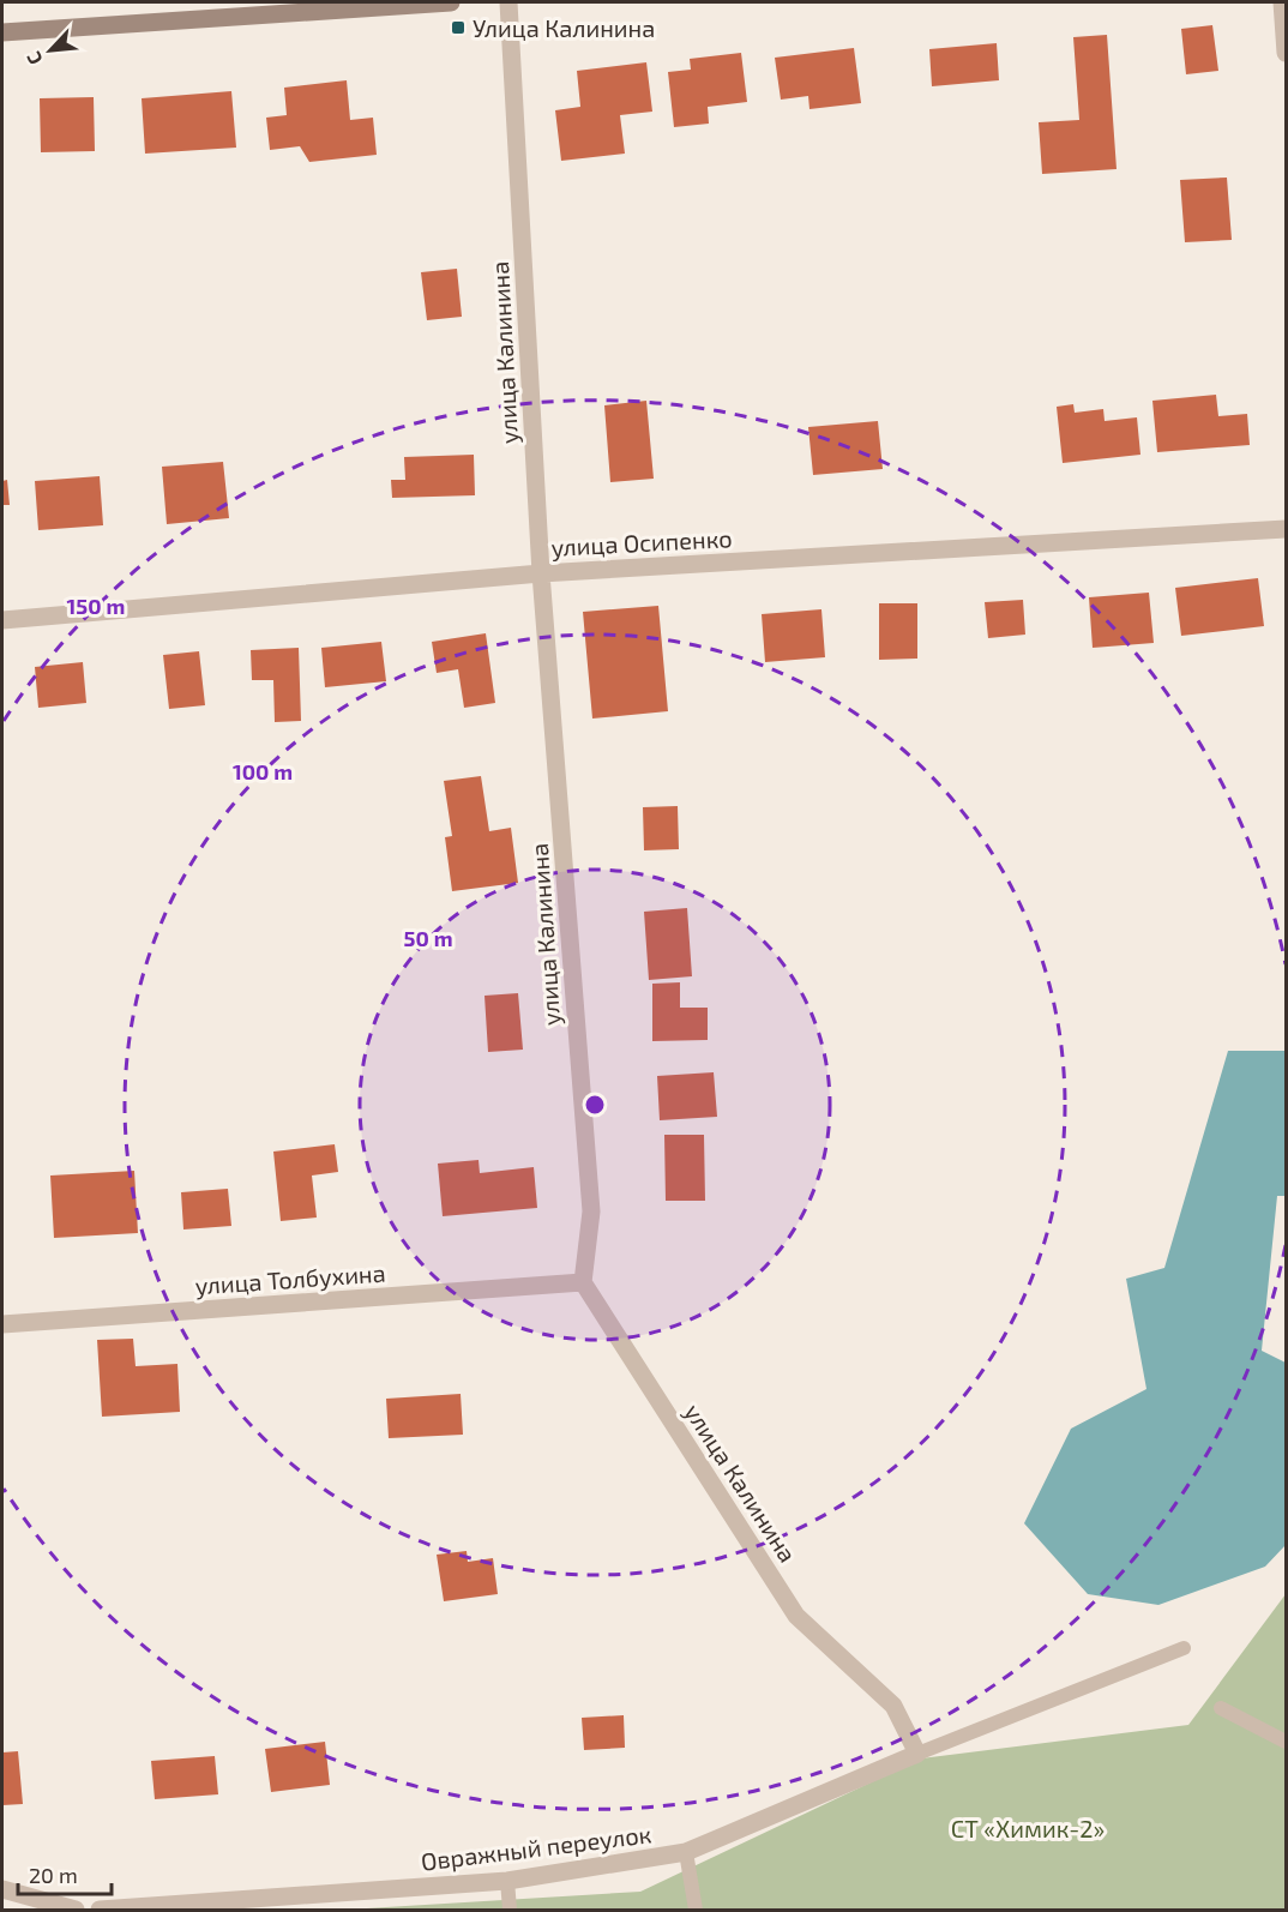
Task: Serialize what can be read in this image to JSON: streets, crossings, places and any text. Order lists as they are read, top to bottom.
{
  "streets": {
    "street": [
      "улица Калинина",
      "улица Осипенко",
      "улица Толбухина",
      "Овражный переулок"
    ]
  },
  "crossings": [
    ["улица Калинина", "улица Осипенко"],
    ["улица Калинина", "улица Толбухина"],
    ["улица Калинина", "Овражный переулок"]
  ],
  "parks": ["СТ «Химик-2»"],
  "places": {
    "transit": ["Улица Калинина"]
  },
  "scale_bar": "20 m",
  "north": "bottom left",
  "rings": ["150 m", "100 m", "50 m"]
}
